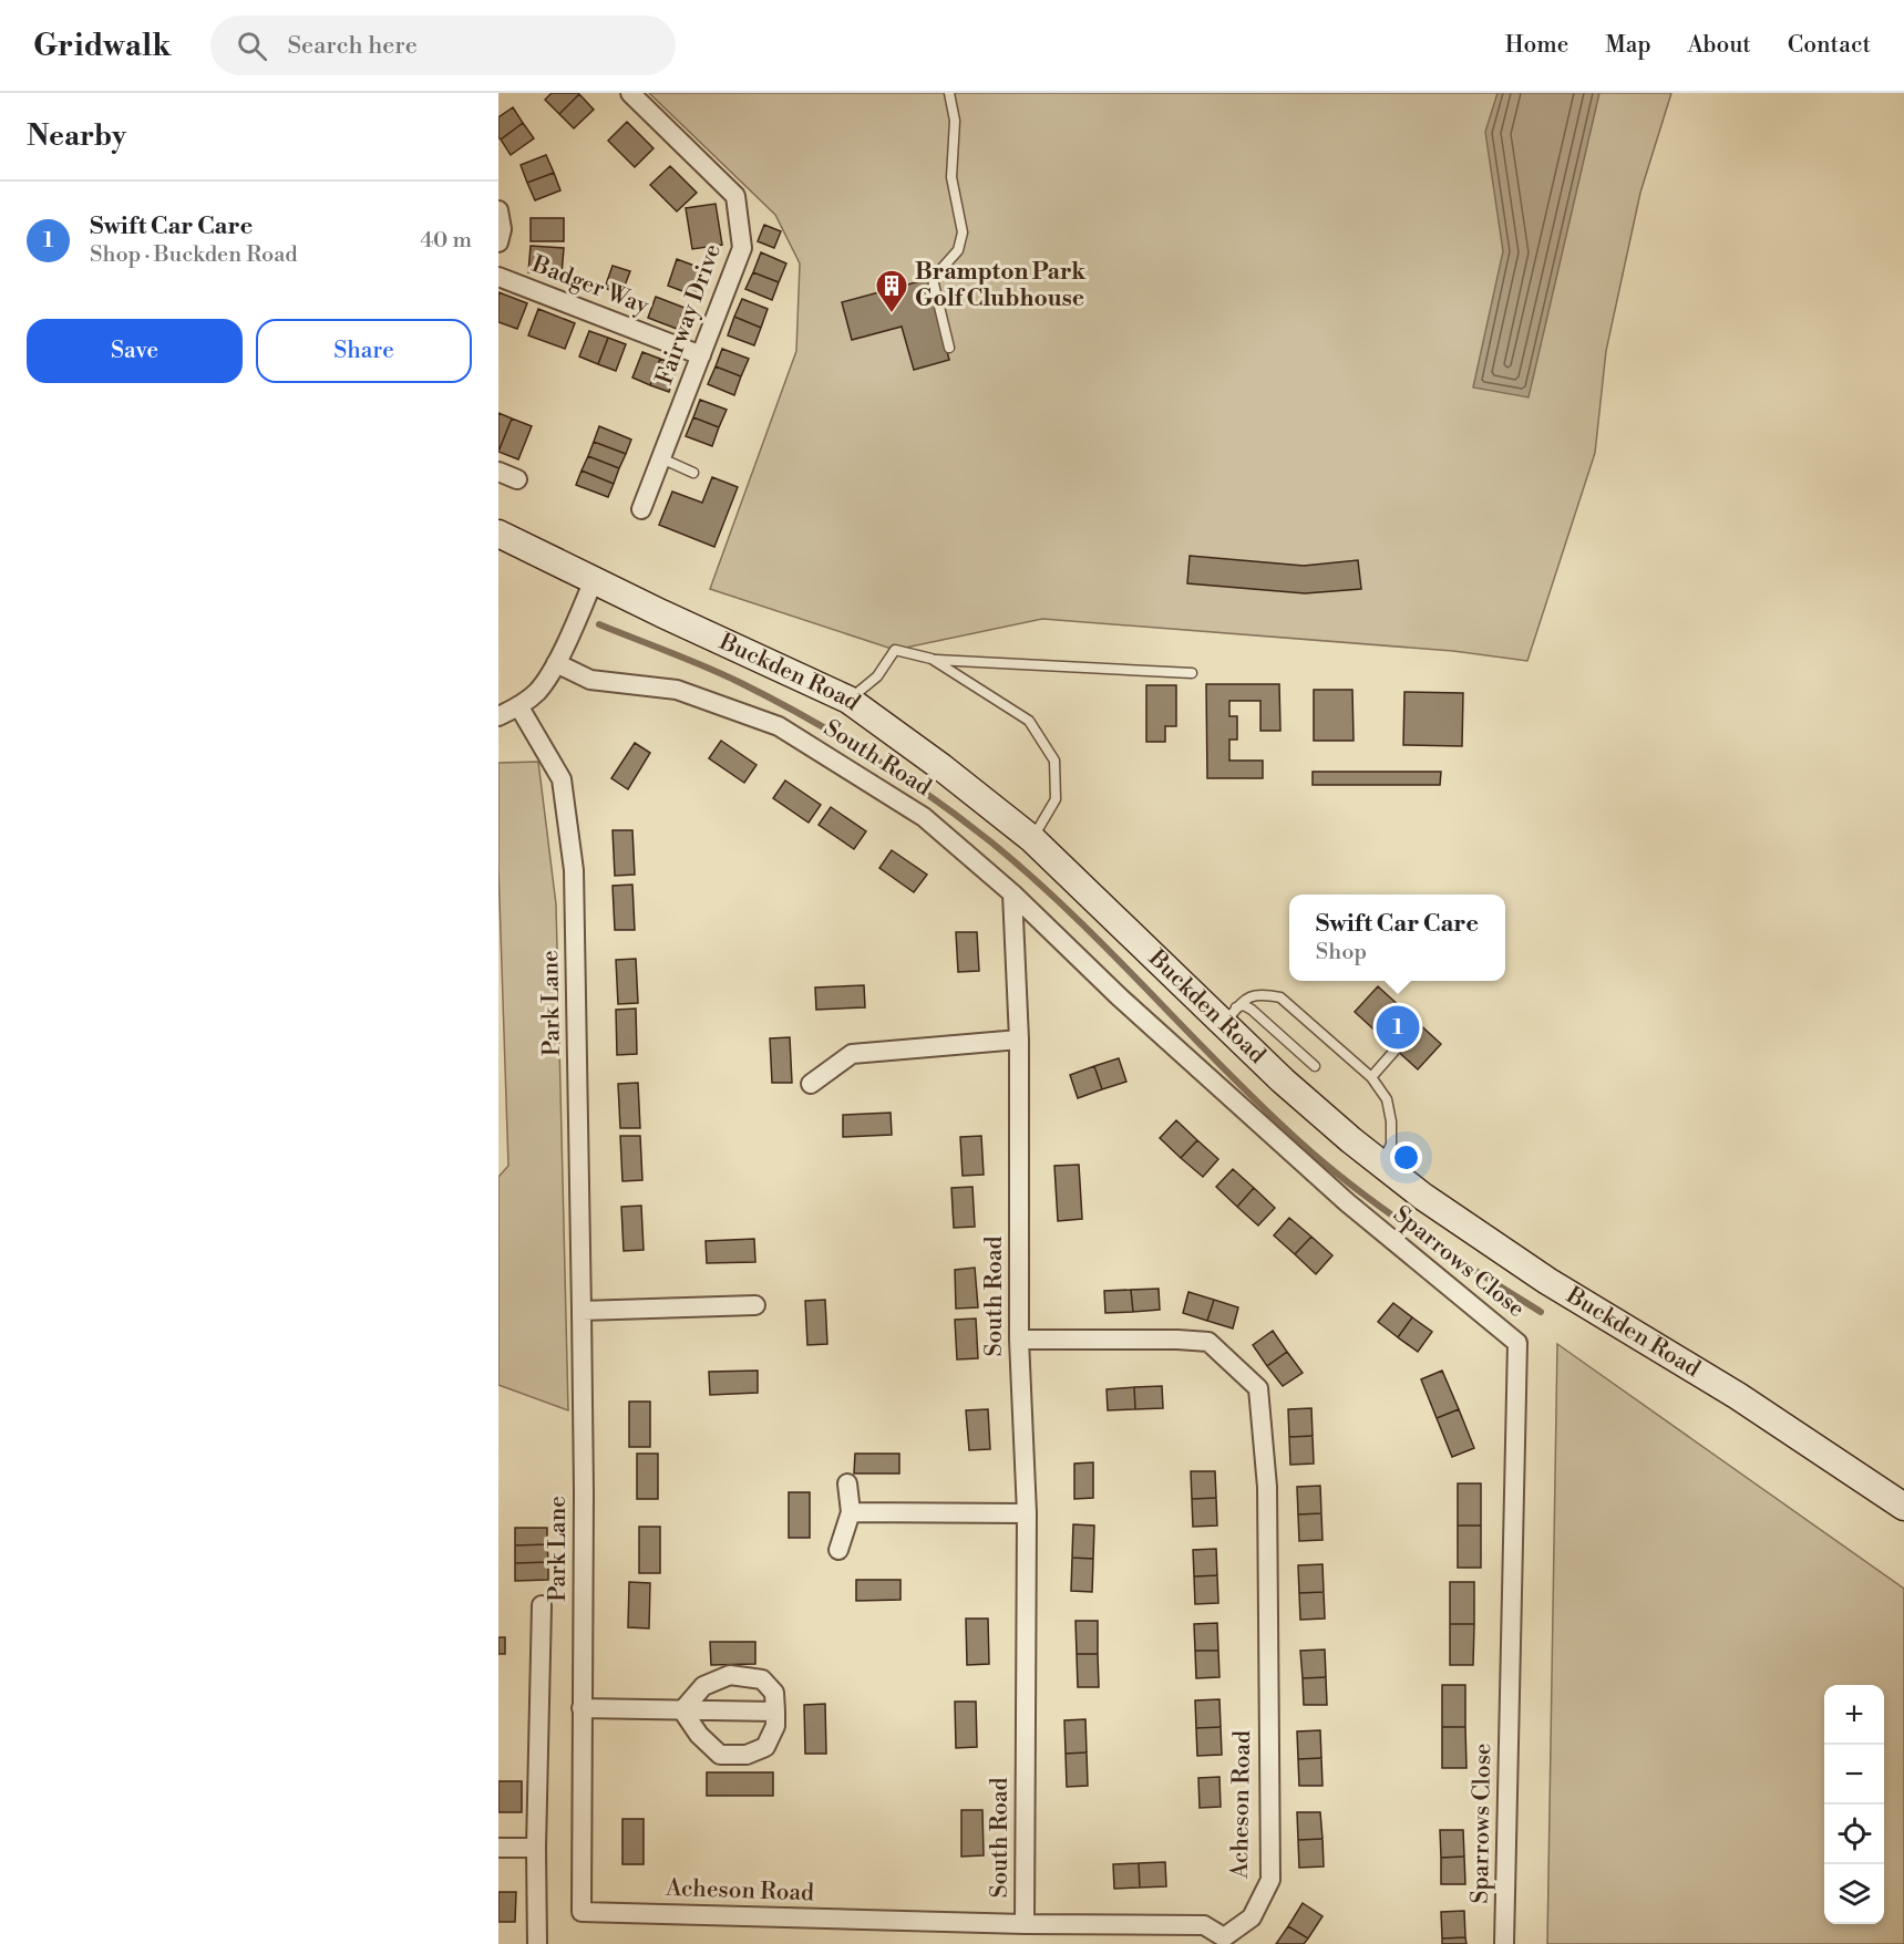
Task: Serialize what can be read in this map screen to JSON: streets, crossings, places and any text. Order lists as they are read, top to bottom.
{
  "streets": {
    "main road": ["Buckden Road"],
    "street": [
      "Badger Way",
      "Fairway Drive",
      "South Road",
      "Park Lane",
      "Sparrows Close",
      "Acheson Road"
    ]
  },
  "crossings": [
    ["Badger Way", "Fairway Drive"],
    ["South Road", "Sparrows Close"],
    ["South Road", "Acheson Road"],
    ["Park Lane", "Acheson Road"]
  ],
  "places": {
    "building": ["Brampton Park Golf Clubhouse"]
  },
  "page": {
    "header": "Gridwalk",
    "search": "Search here",
    "nav": [
      "Home",
      "Map",
      "About",
      "Contact"
    ],
    "heading": "Nearby",
    "list": [
      {
        "mark": "1",
        "name": "Swift Car Care",
        "note": "Shop · Buckden Road",
        "value": "40 m"
      }
    ],
    "buttons": ["Save", "Share"],
    "popup": ["Swift Car Care", "Shop"],
    "pins": "1",
    "map_buttons": ["+", "−"]
  }
}
